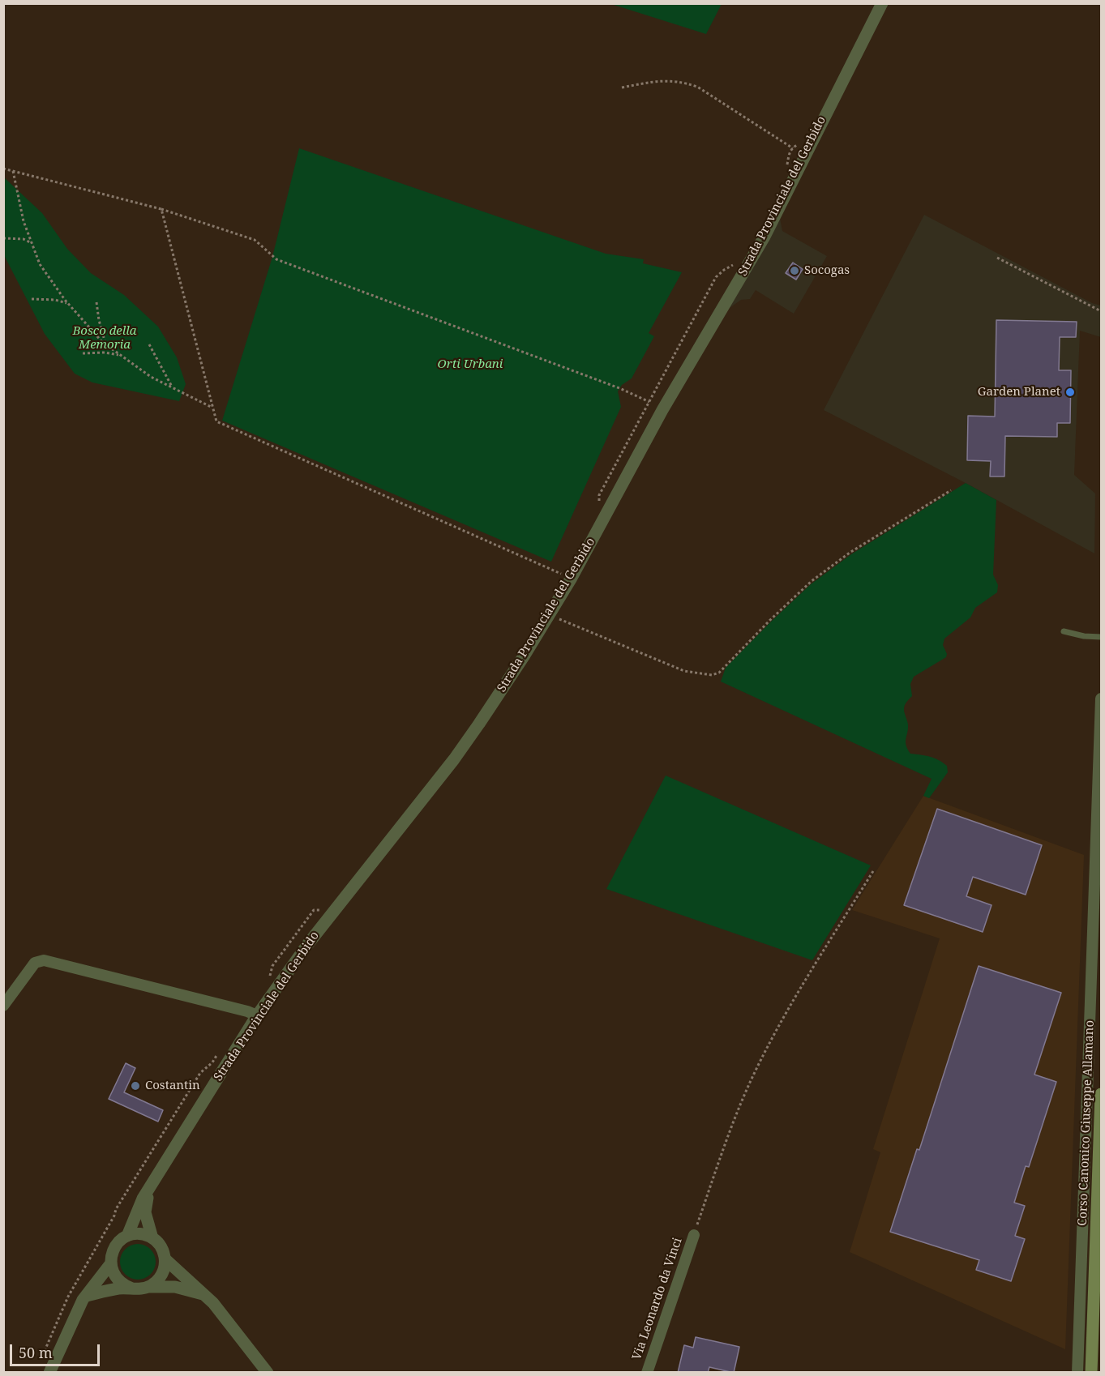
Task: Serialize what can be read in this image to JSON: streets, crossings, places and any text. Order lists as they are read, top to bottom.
{
  "streets": {
    "main road": ["Corso Canonico Giuseppe Allamano"],
    "street": ["Strada Provinciale del Gerbido", "Via Leonardo da Vinci"]
  },
  "parks": ["Bosco della Memoria", "Orti Urbani"],
  "places": ["Socogas", "Garden Planet", "Costantin"],
  "scale_bar": "50 m"
}
